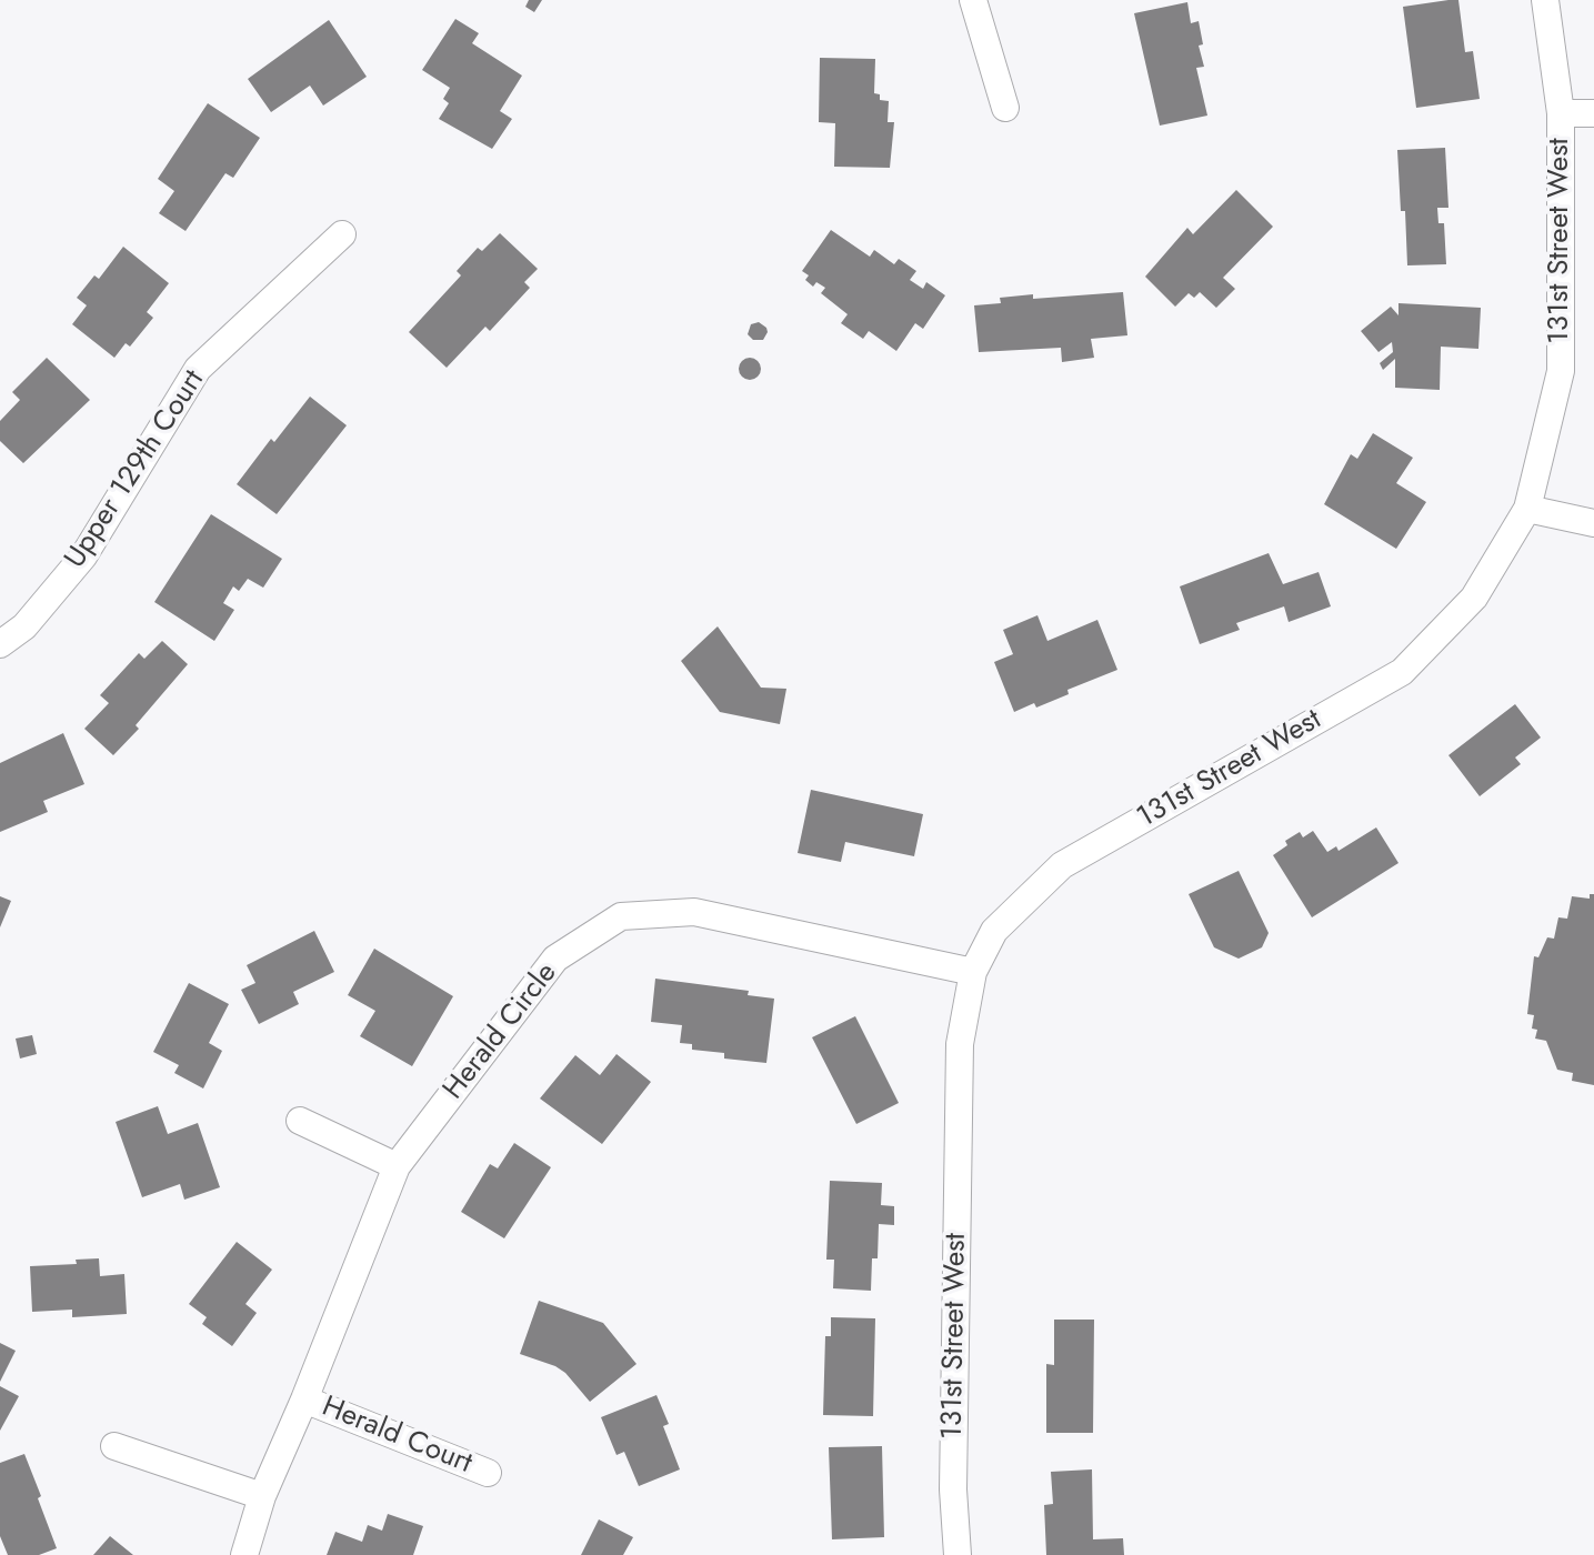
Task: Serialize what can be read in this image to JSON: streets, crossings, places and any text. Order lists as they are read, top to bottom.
{
  "streets": {
    "street": [
      "131st Street West",
      "Upper 129th Court",
      "Herald Circle",
      "Herald Court"
    ]
  },
  "crossings": [
    ["131st Street West", "Herald Circle"],
    ["Herald Circle", "Herald Court"]
  ]
}
